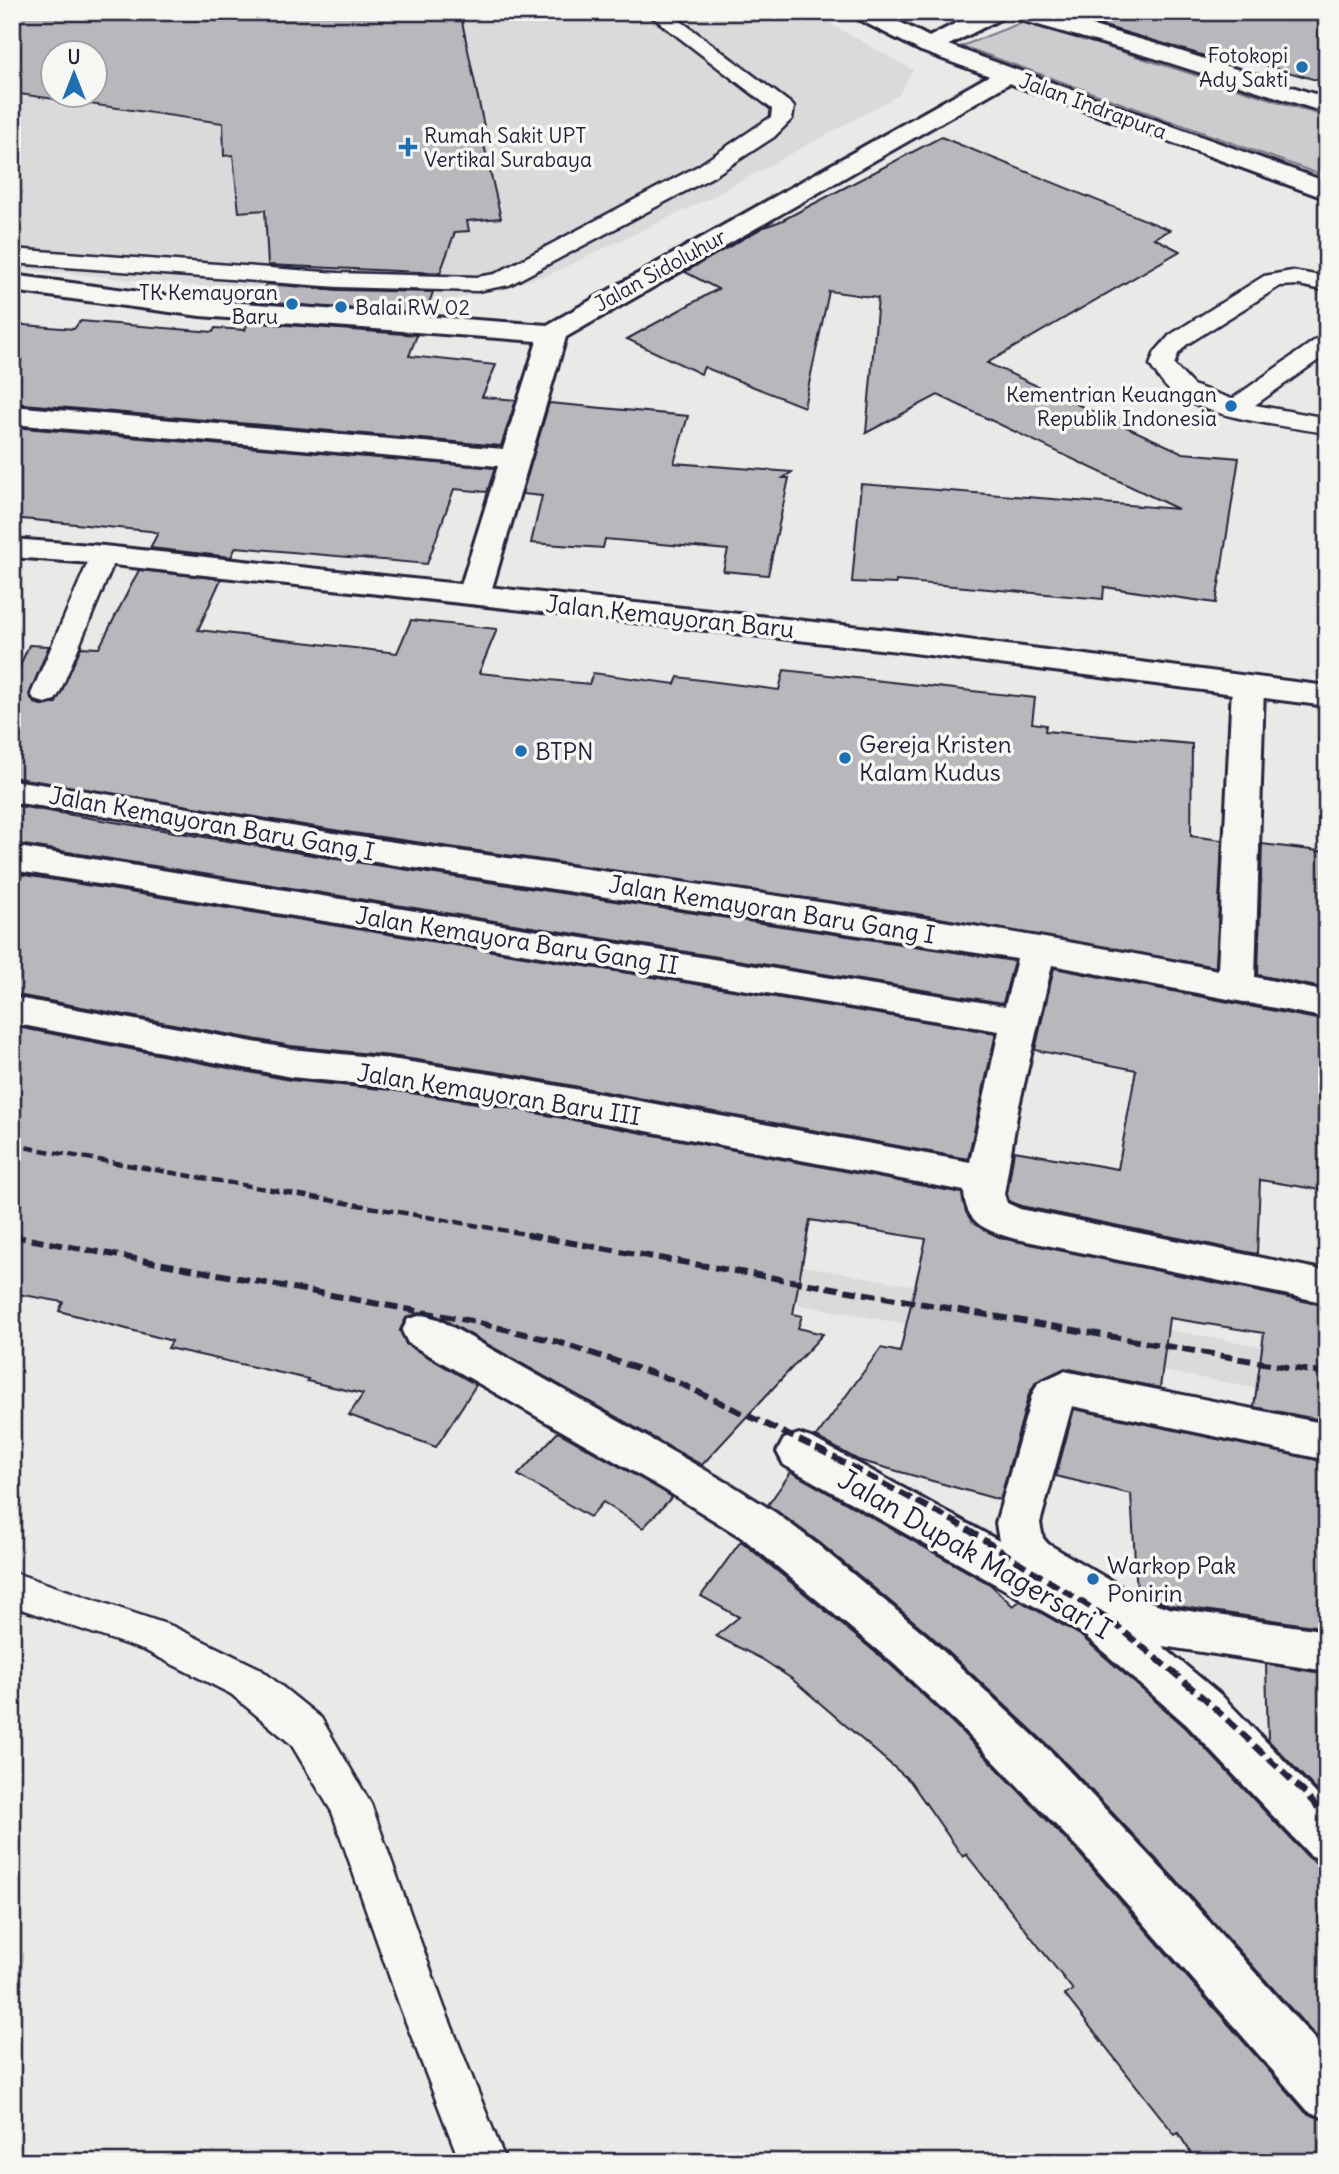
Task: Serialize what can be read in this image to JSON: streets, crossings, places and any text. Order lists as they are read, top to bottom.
{
  "streets": {
    "street": [
      "Jalan Indrapura",
      "Jalan Sidoluhur",
      "Jalan Kemayoran Baru",
      "Jalan Kemayoran Baru Gang I",
      "Jalan Kemayora Baru Gang II",
      "Jalan Kemayoran Baru III",
      "Jalan Dupak Magersari I"
    ]
  },
  "crossings": [
    ["Jalan Indrapura", "Jalan Sidoluhur"]
  ],
  "places": {
    "other": [
      "Fotokopi Ady Sakti",
      "TK Kemayoran Baru",
      "Balai RW 02",
      "Kementrian Keuangan Republik Indonesia",
      "BTPN",
      "Gereja Kristen Kalam Kudus",
      "Warkop Pak Ponirin"
    ],
    "health": ["Rumah Sakit UPT Vertikal Surabaya"]
  },
  "north": "top"
}
